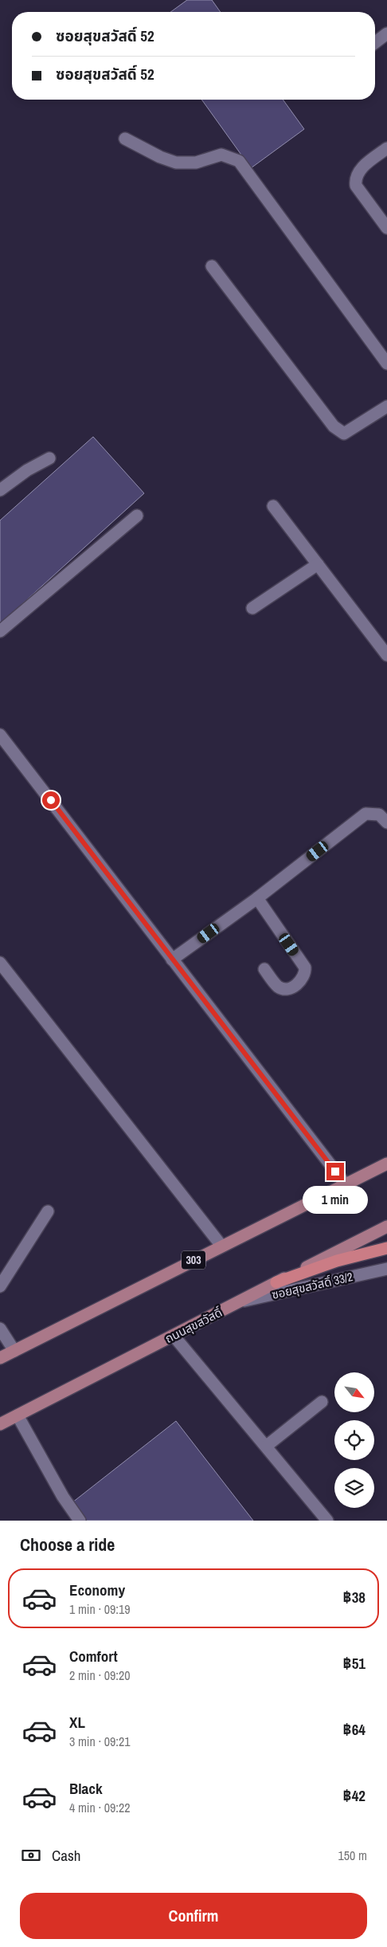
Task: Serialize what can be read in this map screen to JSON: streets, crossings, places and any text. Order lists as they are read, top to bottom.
{
  "streets": {
    "main road": ["303", "ถนนสุขสวัสดิ์"],
    "street": ["ซอยสุขสวัสดิ์ 33/2"]
  },
  "crossings": [
    ["ซอยสุขสวัสดิ์ 33/2", "ถนนสุขสวัสดิ์"]
  ],
  "north": "bottom right",
  "page": {
    "banner": ["ซอยสุขสวัสดิ์ 52", "ซอยสุขสวัสดิ์ 52"],
    "bubble": "1 min",
    "heading": "Choose a ride",
    "list": [
      {
        "name": "Economy",
        "note": "1 min · 09:19",
        "value": "฿38"
      },
      {
        "name": "Comfort",
        "note": "2 min · 09:20",
        "value": "฿51"
      },
      {
        "name": "XL",
        "note": "3 min · 09:21",
        "value": "฿64"
      },
      {
        "name": "Black",
        "note": "4 min · 09:22",
        "value": "฿42"
      }
    ],
    "pay": ["Cash", "150 m"],
    "buttons": "Confirm"
  }
}
